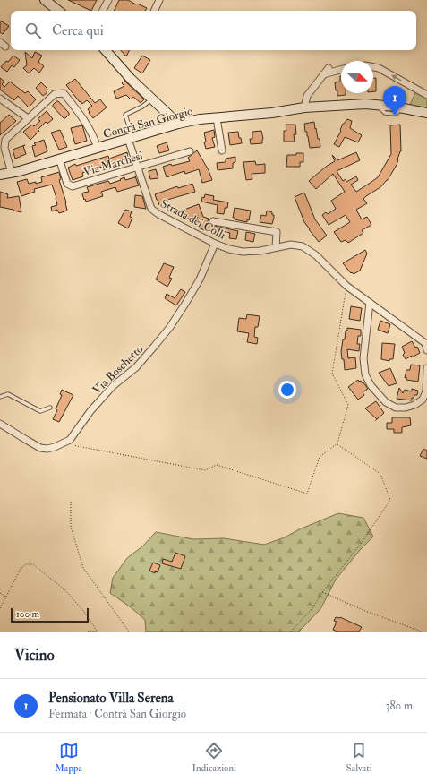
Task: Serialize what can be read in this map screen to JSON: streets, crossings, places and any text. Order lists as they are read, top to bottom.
{
  "streets": {
    "street": [
      "Contrà San Giorgio",
      "Via Marchesi",
      "Strada dei Colli",
      "Via Boschetto"
    ]
  },
  "crossings": [
    ["Contrà San Giorgio", "Via Marchesi"],
    ["Contrà San Giorgio", "Strada dei Colli"],
    ["Via Marchesi", "Strada dei Colli"],
    ["Strada dei Colli", "Via Boschetto"]
  ],
  "scale_bar": "100 m",
  "north": "right",
  "page": {
    "search": "Cerca qui",
    "pins": "1",
    "scale": "100 m",
    "heading": "Vicino",
    "list": [
      {
        "mark": "1",
        "name": "Pensionato Villa Serena",
        "note": "Fermata · Contrà San Giorgio",
        "value": "380 m"
      }
    ],
    "nav": ["Mappa", "Indicazioni", "Salvati"]
  }
}
